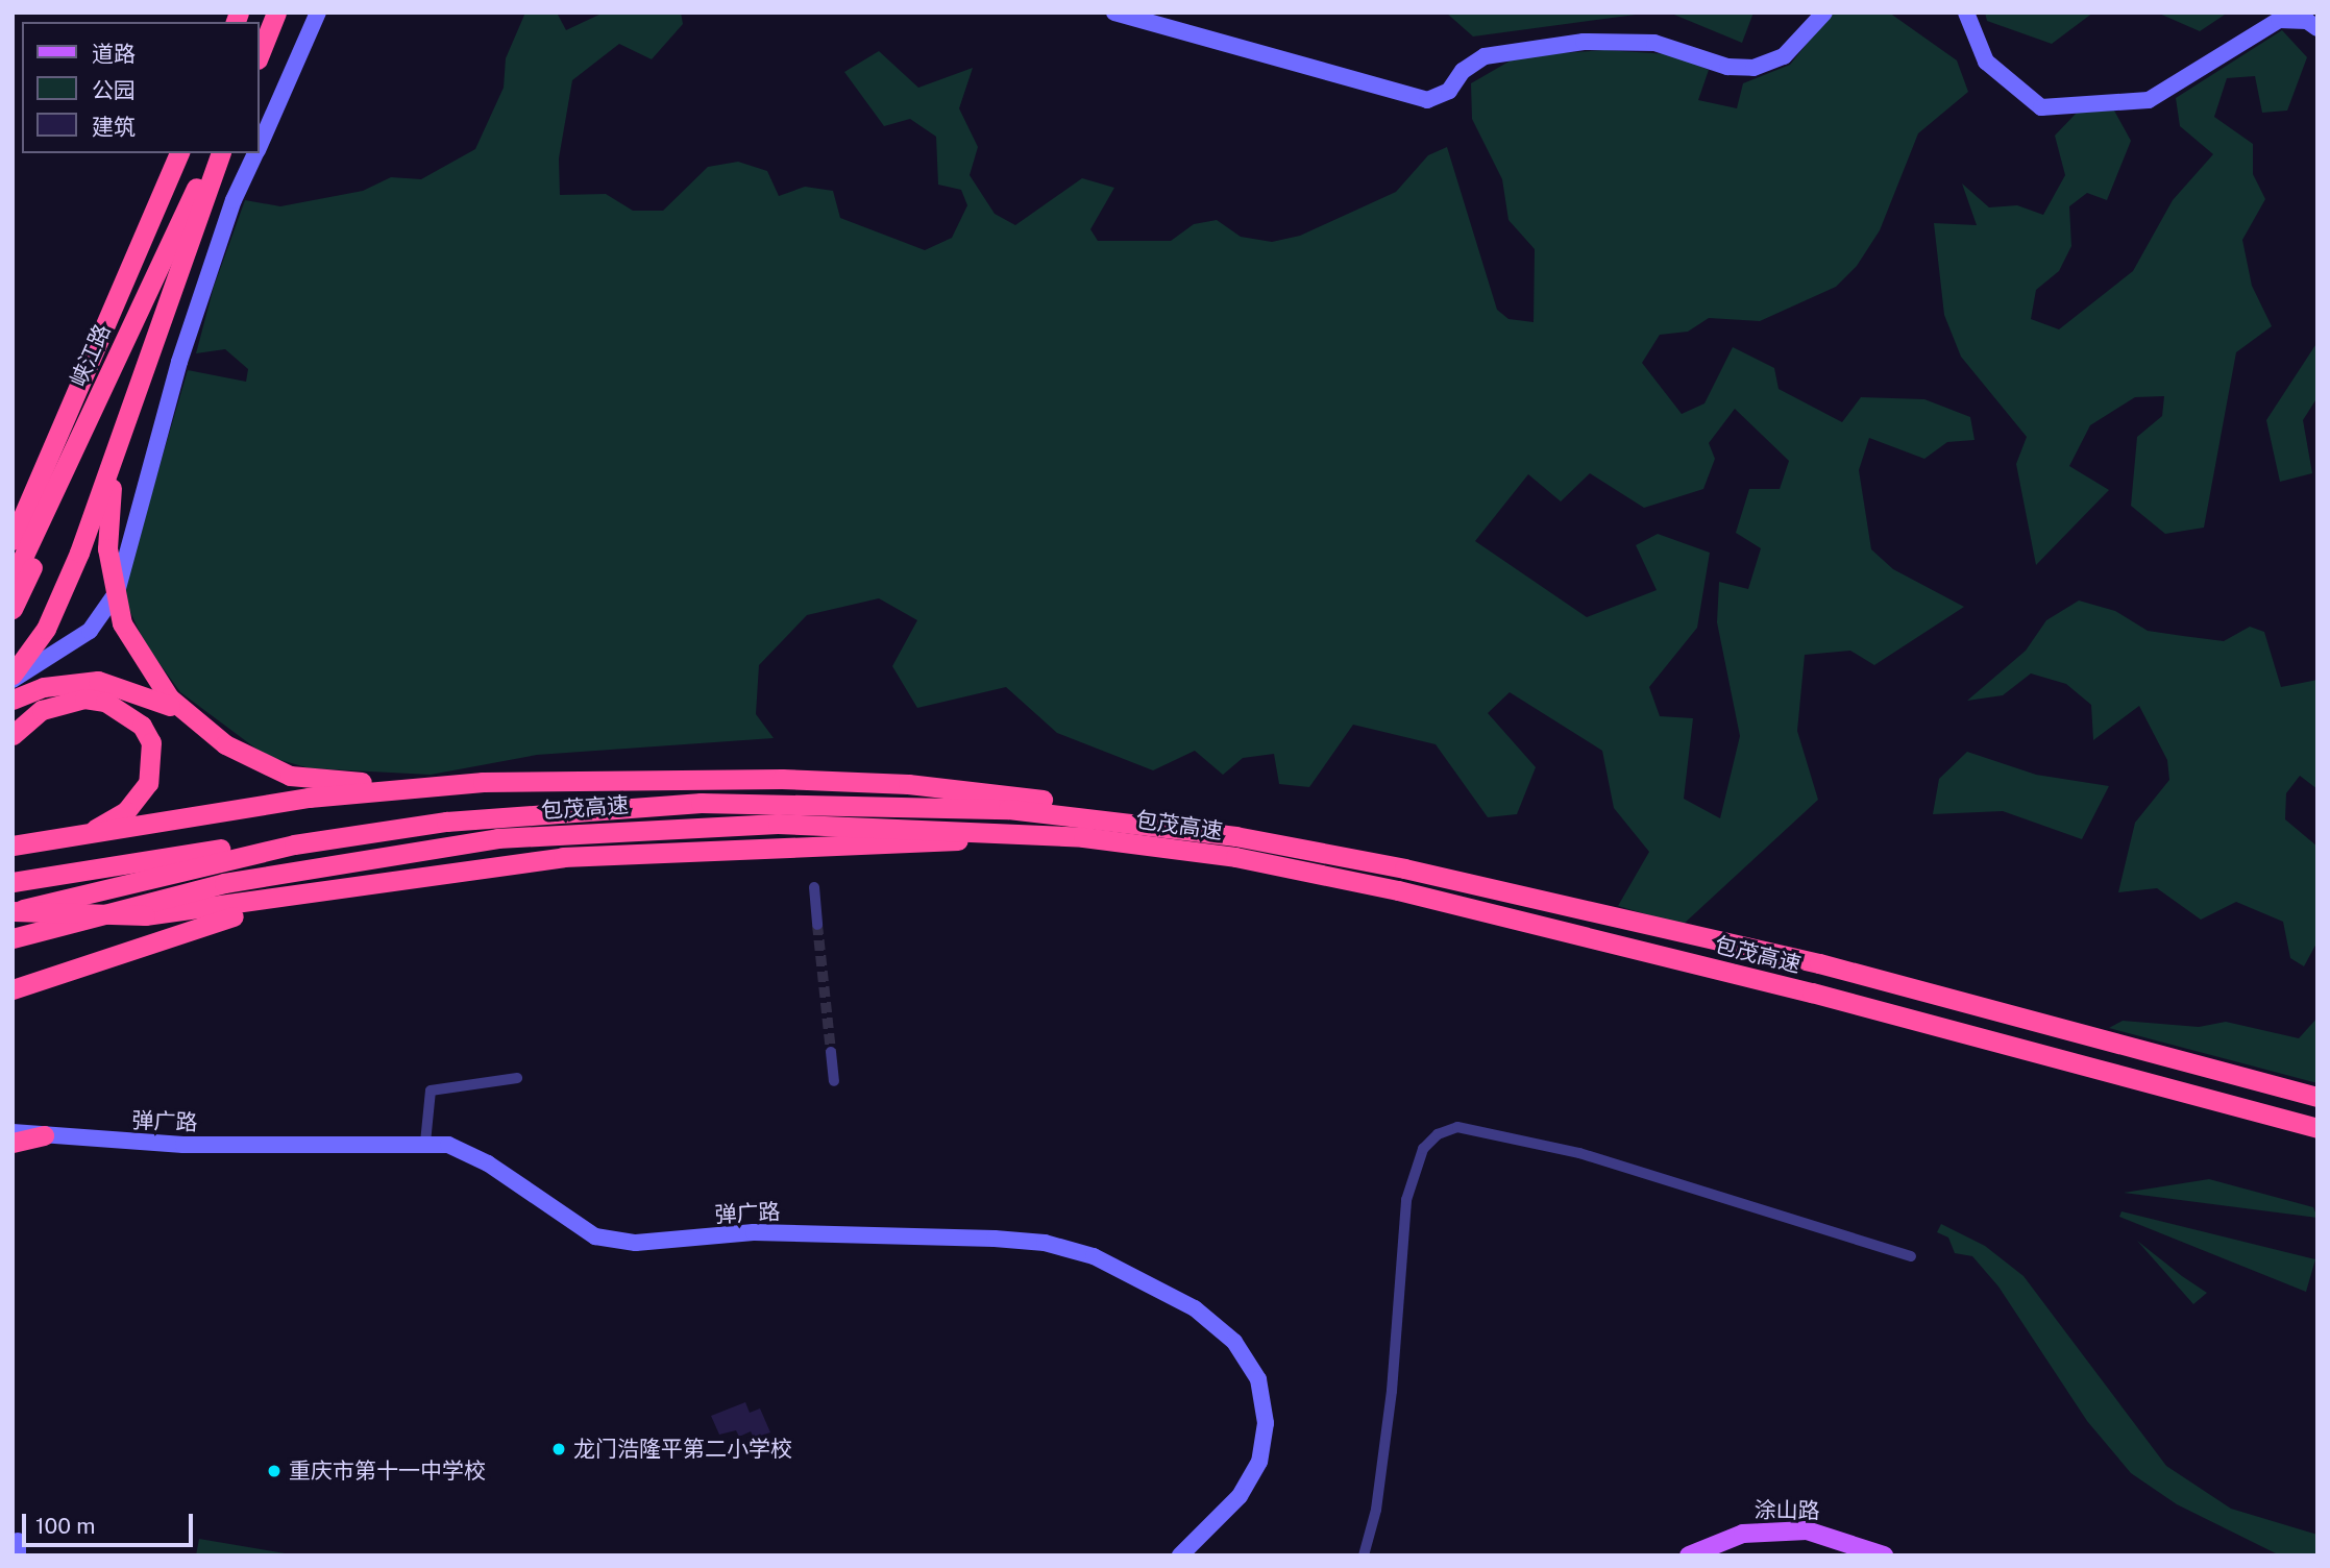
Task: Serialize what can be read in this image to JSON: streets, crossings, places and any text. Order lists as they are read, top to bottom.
{
  "streets": {
    "highway": ["峡江路", "包茂高速"],
    "main road": ["涂山路"],
    "street": ["弹广路"]
  },
  "places": ["龙门浩隆平第二小学校", "重庆市第十一中学校"],
  "legend": ["道路", "公园", "建筑"],
  "scale_bar": "100 m"
}
